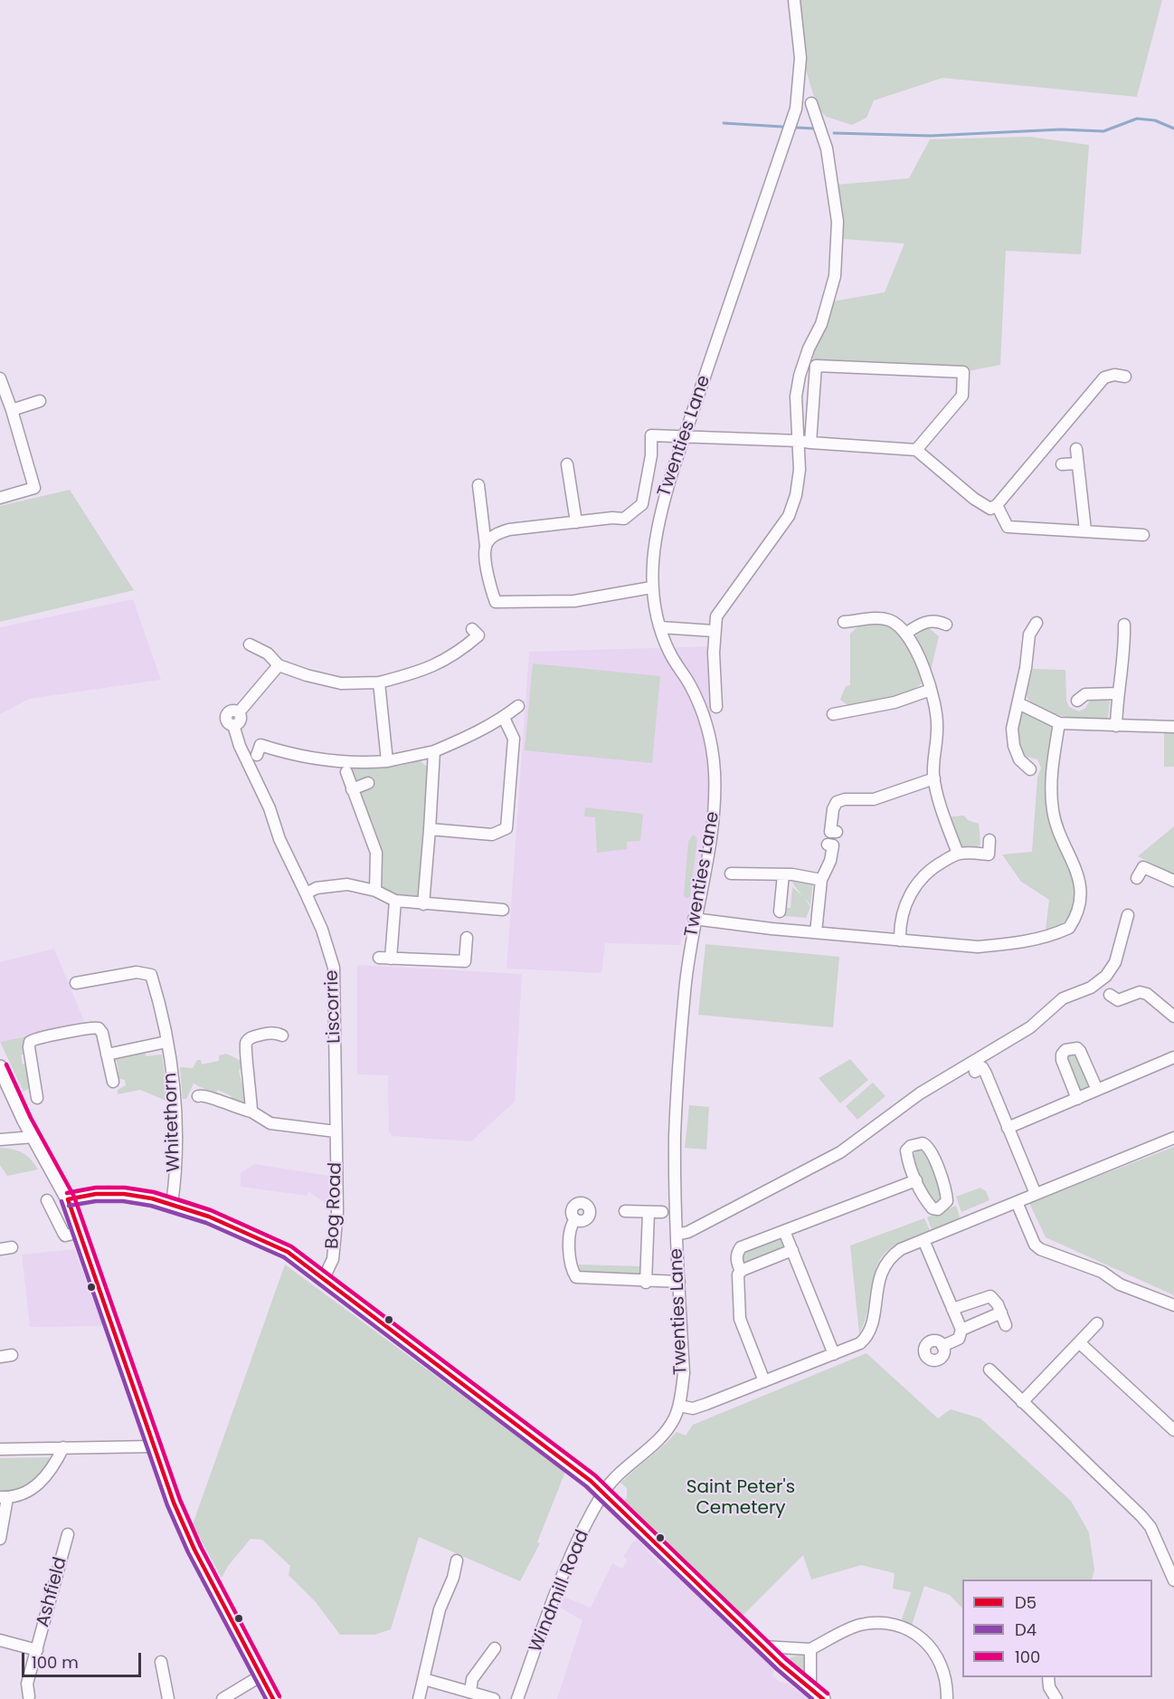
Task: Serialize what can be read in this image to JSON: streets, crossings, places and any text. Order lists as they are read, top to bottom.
{
  "streets": {
    "street": [
      "Twenties Lane",
      "Liscorrie",
      "Whitethorn",
      "Bog Road",
      "Windmill Road",
      "Ashfield"
    ]
  },
  "crossings": [
    ["Twenties Lane", "Windmill Road"],
    ["Liscorrie", "Bog Road"]
  ],
  "parks": ["Saint Peter's Cemetery"],
  "lines": ["transit line 100", "transit line D5", "transit line D4"],
  "legend": ["D5", "D4", "100"],
  "scale_bar": "100 m"
}
